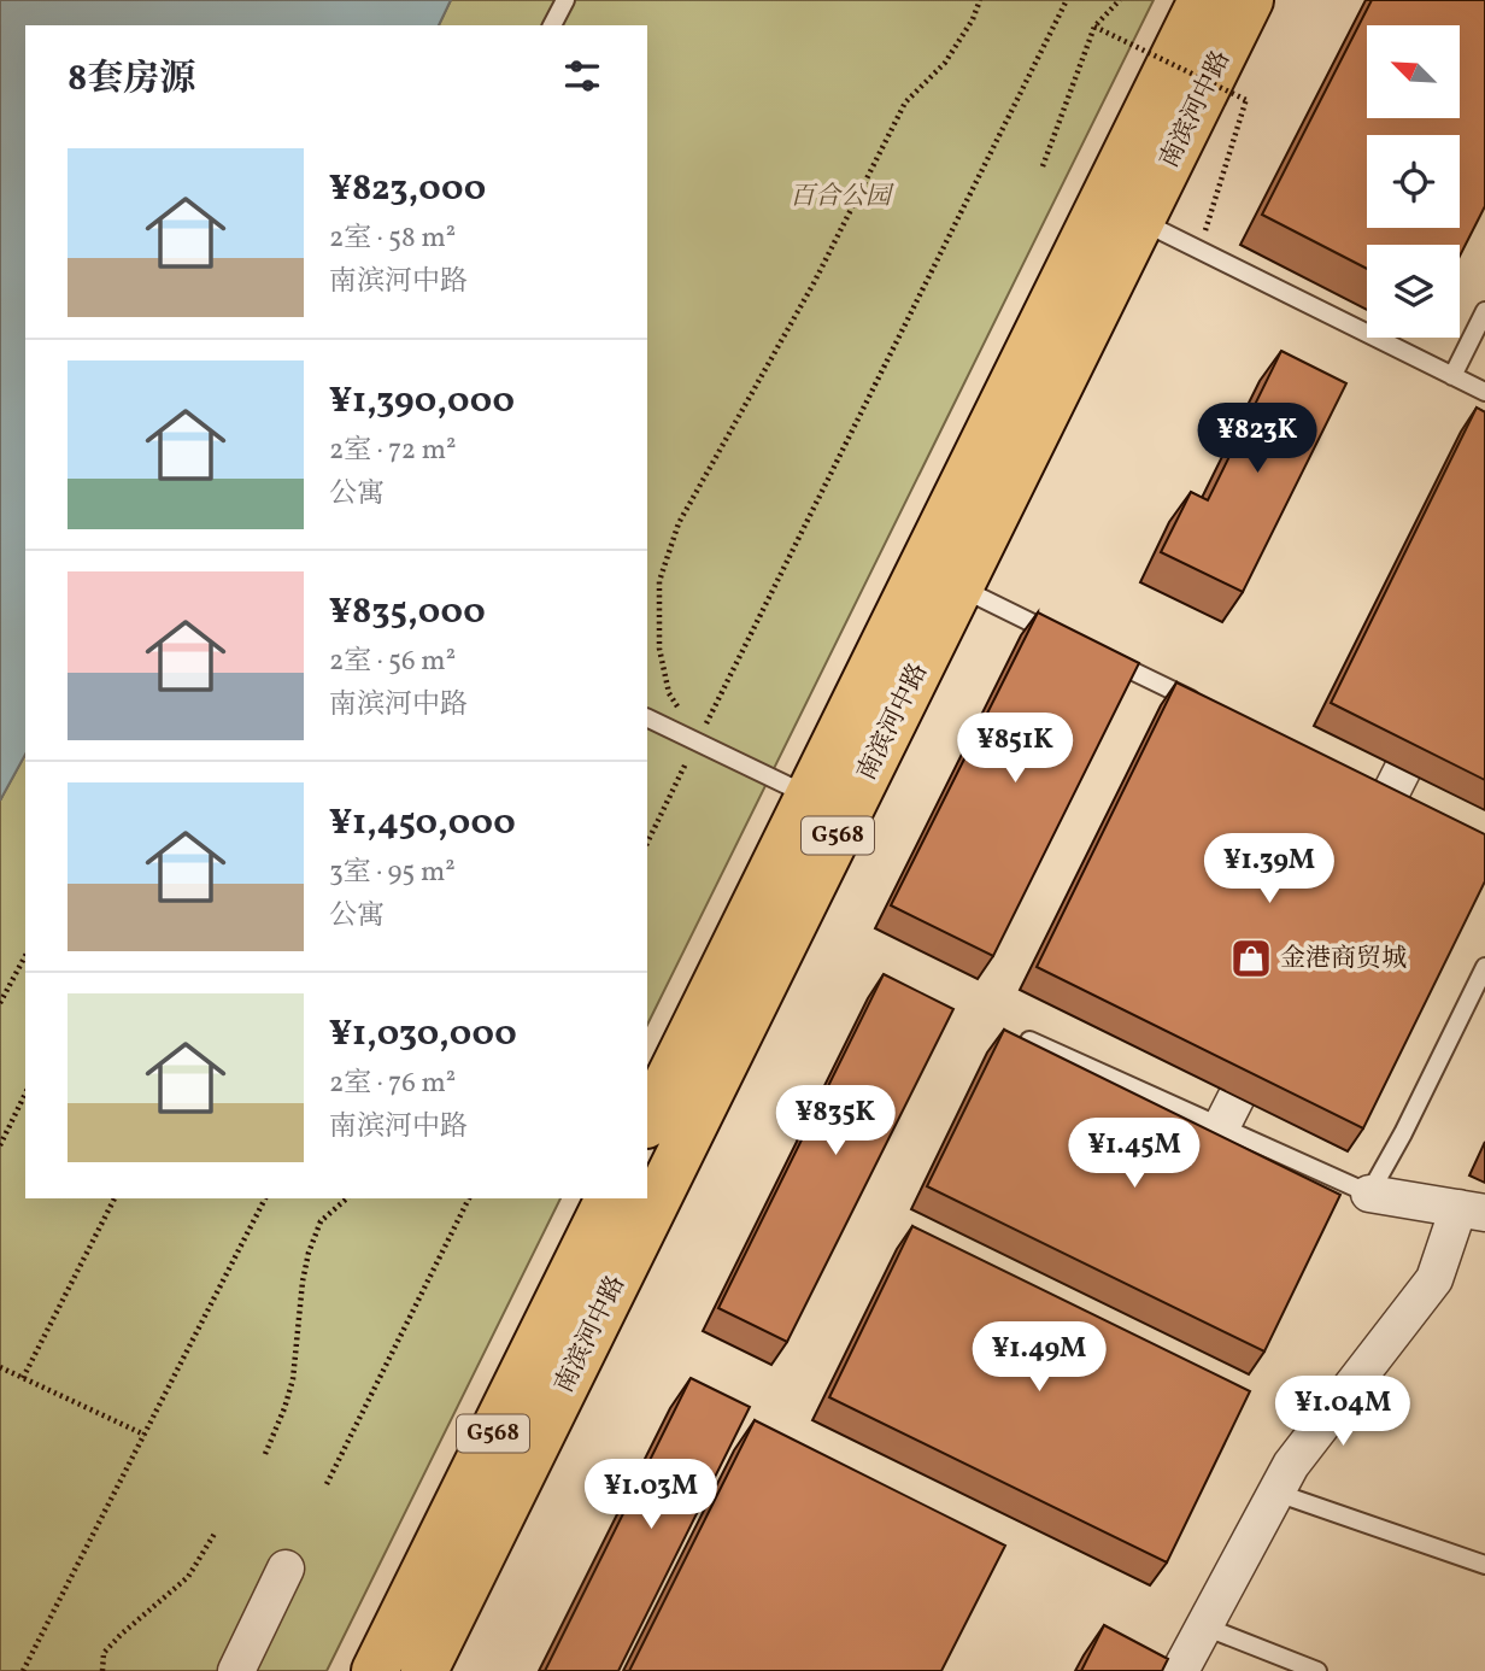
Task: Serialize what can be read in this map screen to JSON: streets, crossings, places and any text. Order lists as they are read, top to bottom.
{
  "streets": {
    "highway": ["南滨河中路", "G568"]
  },
  "parks": ["百合公园"],
  "places": {
    "shop": ["金港商贸城"]
  },
  "north": "top left",
  "page": {
    "heading": "8套房源",
    "list": [
      {
        "name": "¥823,000",
        "note": "2室 · 58 m² · 南滨河中路"
      },
      {
        "name": "¥1,390,000",
        "note": "2室 · 72 m² · 公寓"
      },
      {
        "name": "¥835,000",
        "note": "2室 · 56 m² · 南滨河中路"
      },
      {
        "name": "¥1,450,000",
        "note": "3室 · 95 m² · 公寓"
      },
      {
        "name": "¥1,030,000",
        "note": "2室 · 76 m² · 南滨河中路"
      }
    ],
    "price": [
      "¥823K",
      "¥851K",
      "¥1.39M",
      "¥835K",
      "¥1.45M",
      "¥1.49M",
      "¥1.04M",
      "¥1.03M"
    ]
  }
}
